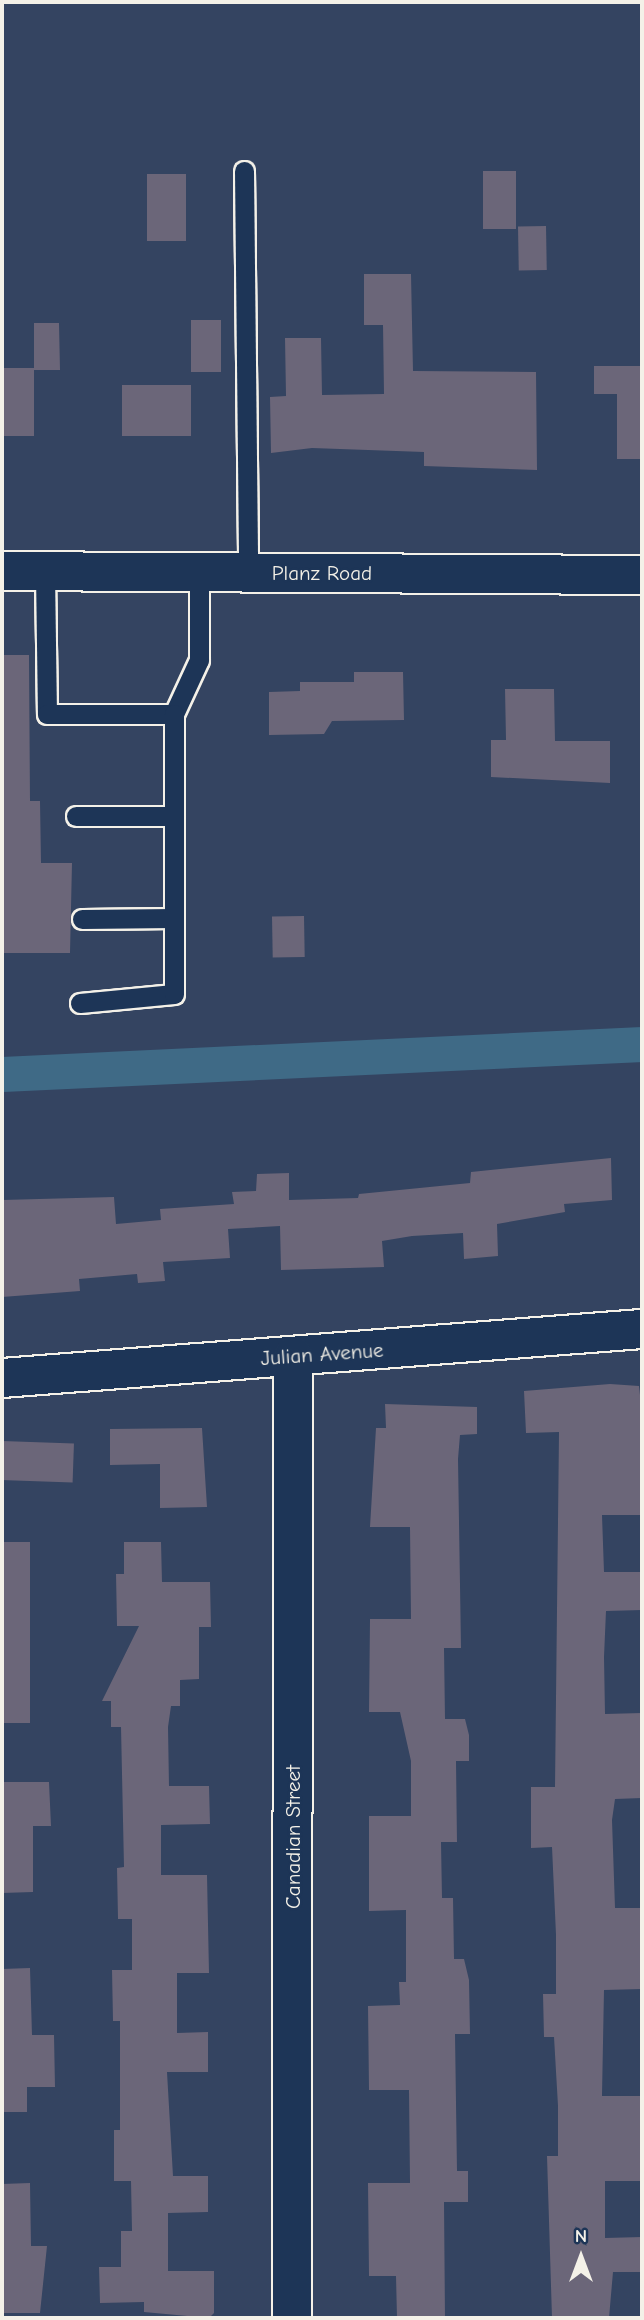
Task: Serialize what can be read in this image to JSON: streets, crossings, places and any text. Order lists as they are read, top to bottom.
{
  "streets": {
    "street": ["Planz Road", "Julian Avenue", "Canadian Street"]
  },
  "crossings": [
    ["Julian Avenue", "Canadian Street"]
  ],
  "north": "top"
}
